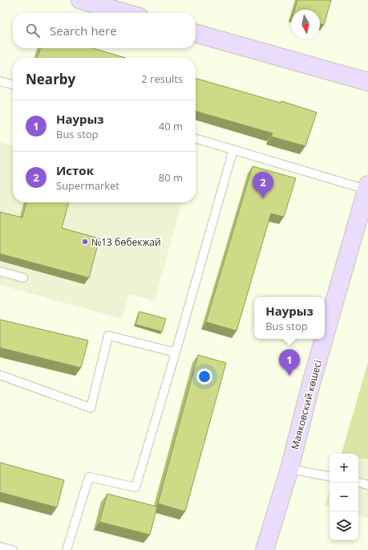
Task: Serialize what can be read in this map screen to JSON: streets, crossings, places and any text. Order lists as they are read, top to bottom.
{
  "streets": {
    "main road": ["Маяковский көшесі"]
  },
  "places": ["№13 бөбекжай"],
  "north": "bottom",
  "page": {
    "search": "Search here",
    "heading": ["Nearby", "2 results"],
    "list": [
      {
        "mark": "1",
        "name": "Наурыз",
        "note": "Bus stop",
        "value": "40 m"
      },
      {
        "mark": "2",
        "name": "Исток",
        "note": "Supermarket",
        "value": "80 m"
      }
    ],
    "pins": ["2", "1"],
    "popup": ["Наурыз", "Bus stop"],
    "map_buttons": ["+", "−"]
  }
}
